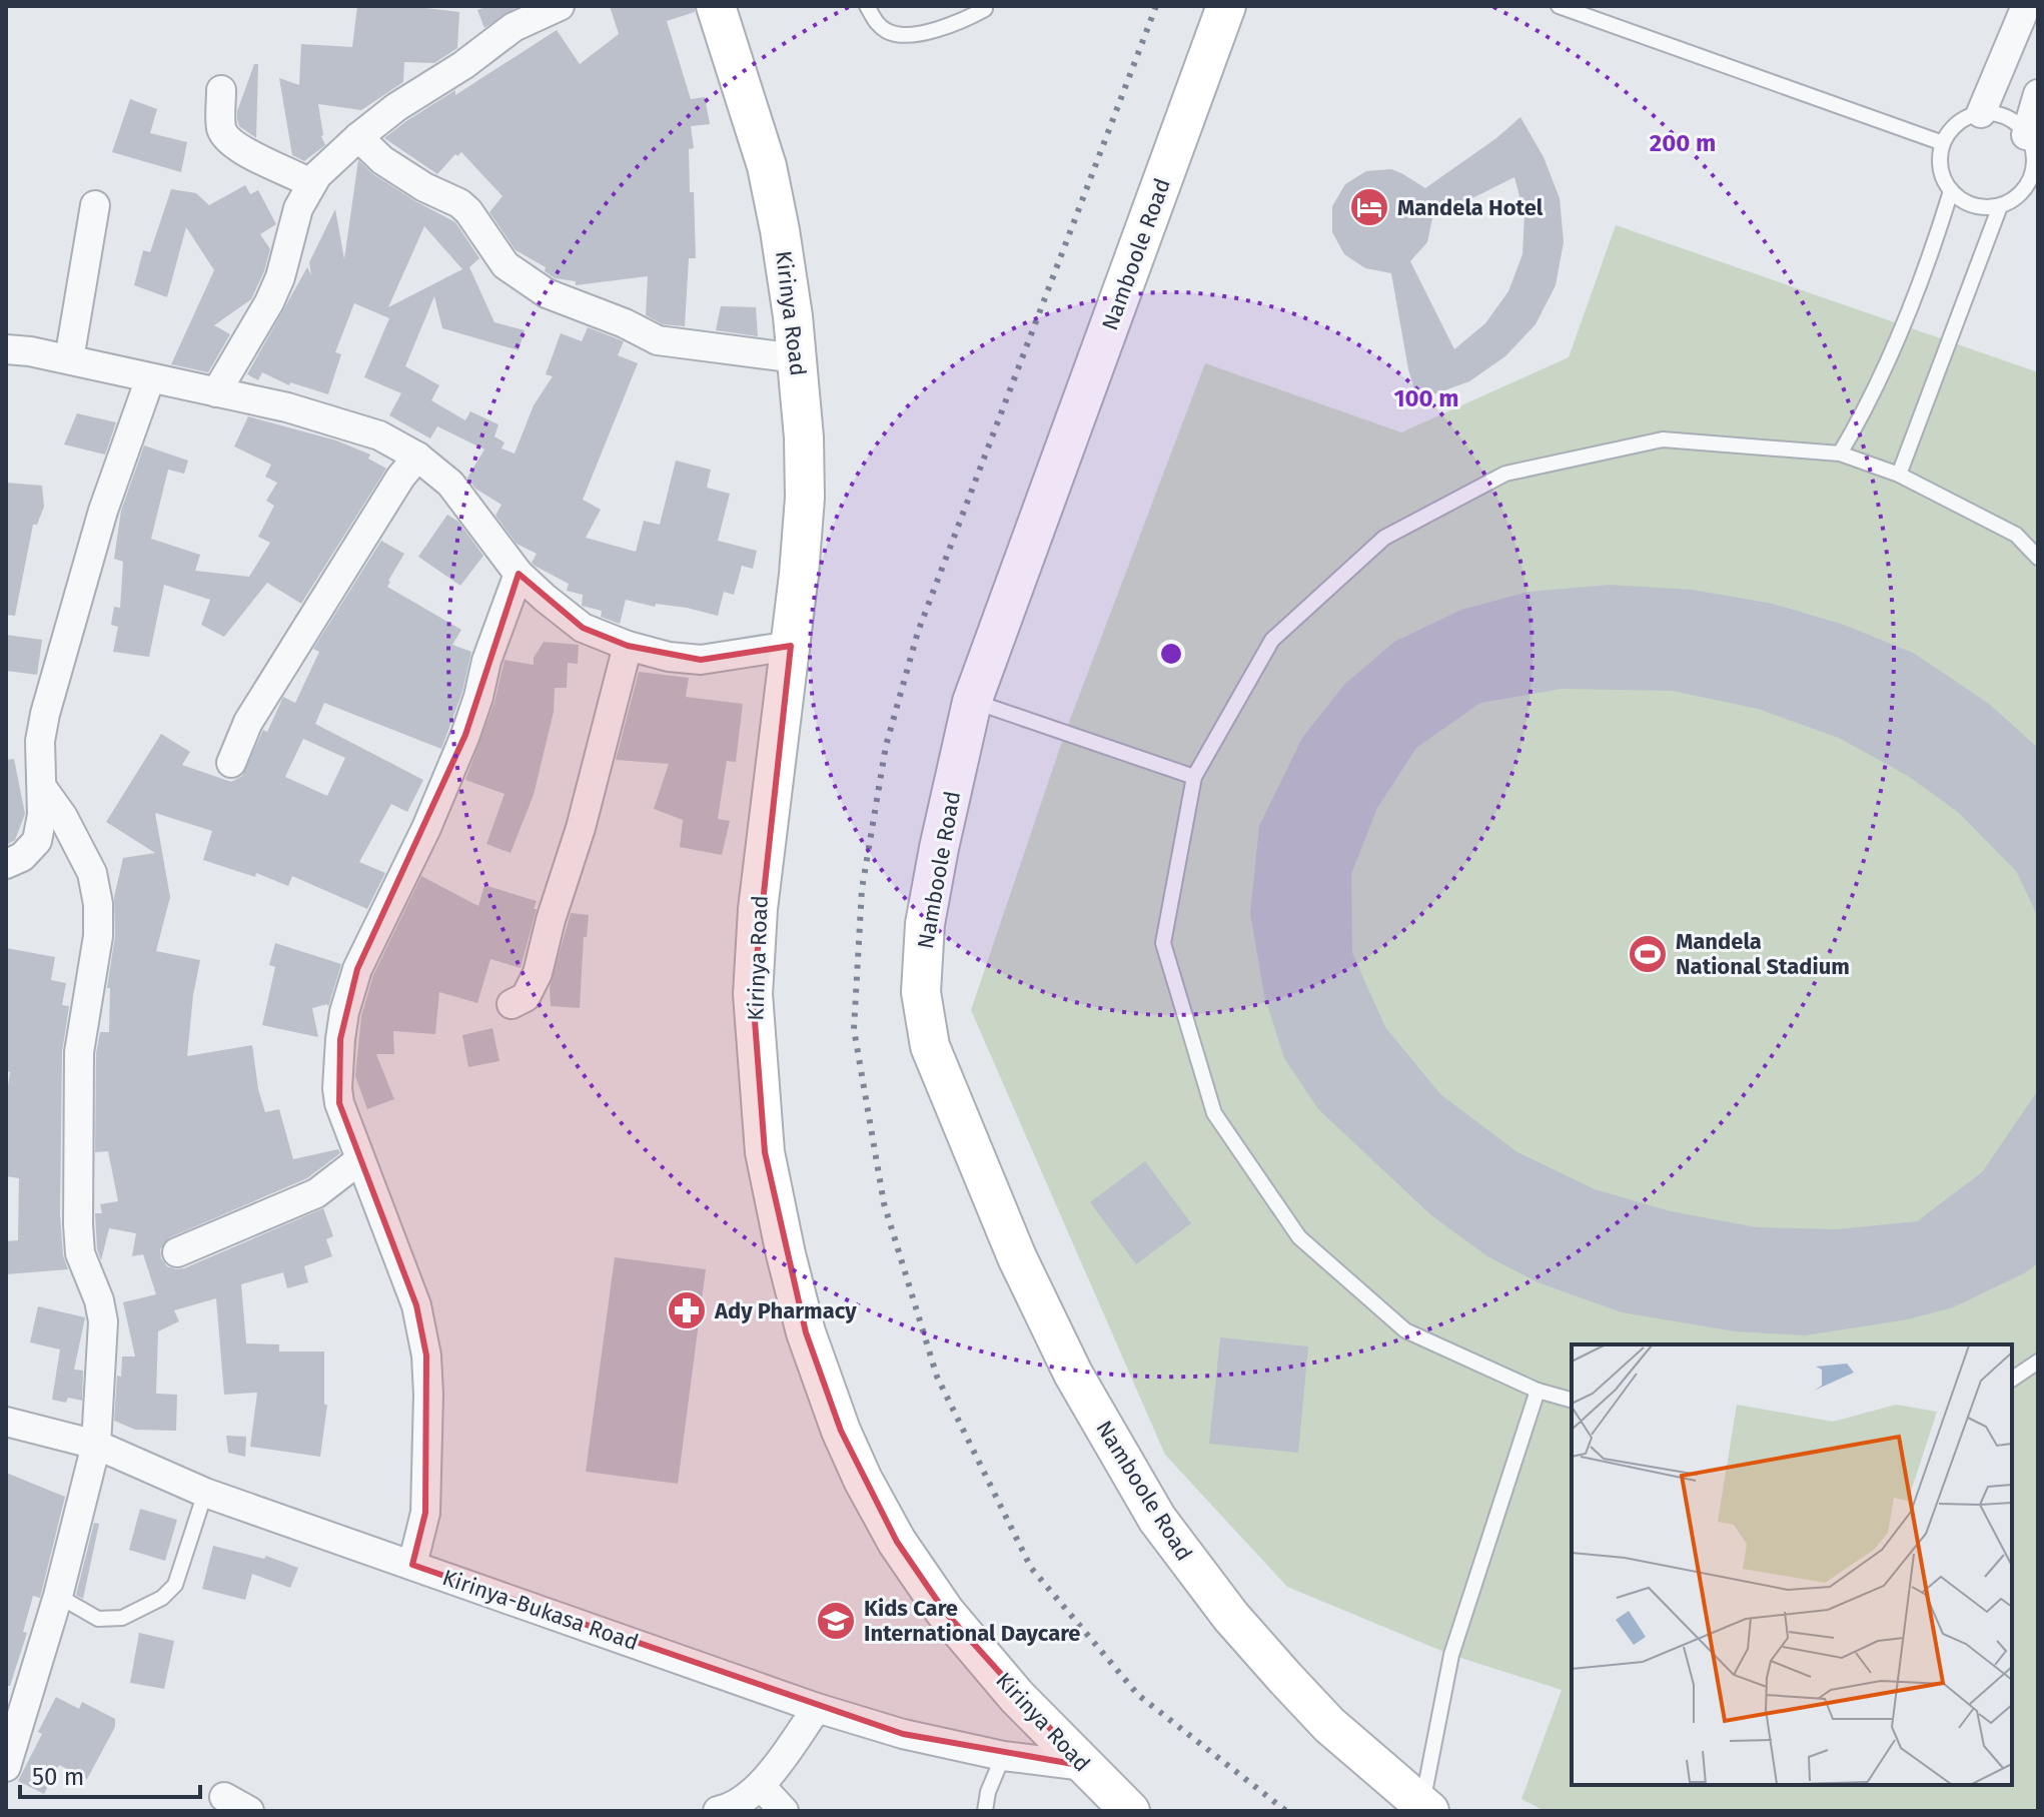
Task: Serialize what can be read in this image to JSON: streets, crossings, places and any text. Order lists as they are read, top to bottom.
{
  "streets": {
    "street": ["Namboole Road", "Kirinya Road", "Kirinya-Bukasa Road"]
  },
  "crossings": [
    ["Kirinya Road", "Kirinya-Bukasa Road"]
  ],
  "places": {
    "hotel": ["Mandela Hotel"],
    "sports": ["Mandela National Stadium"],
    "pharmacy": ["Ady Pharmacy"],
    "school or university": ["Kids Care International Daycare"]
  },
  "scale_bar": "50 m",
  "rings": ["200 m", "100 m"]
}
